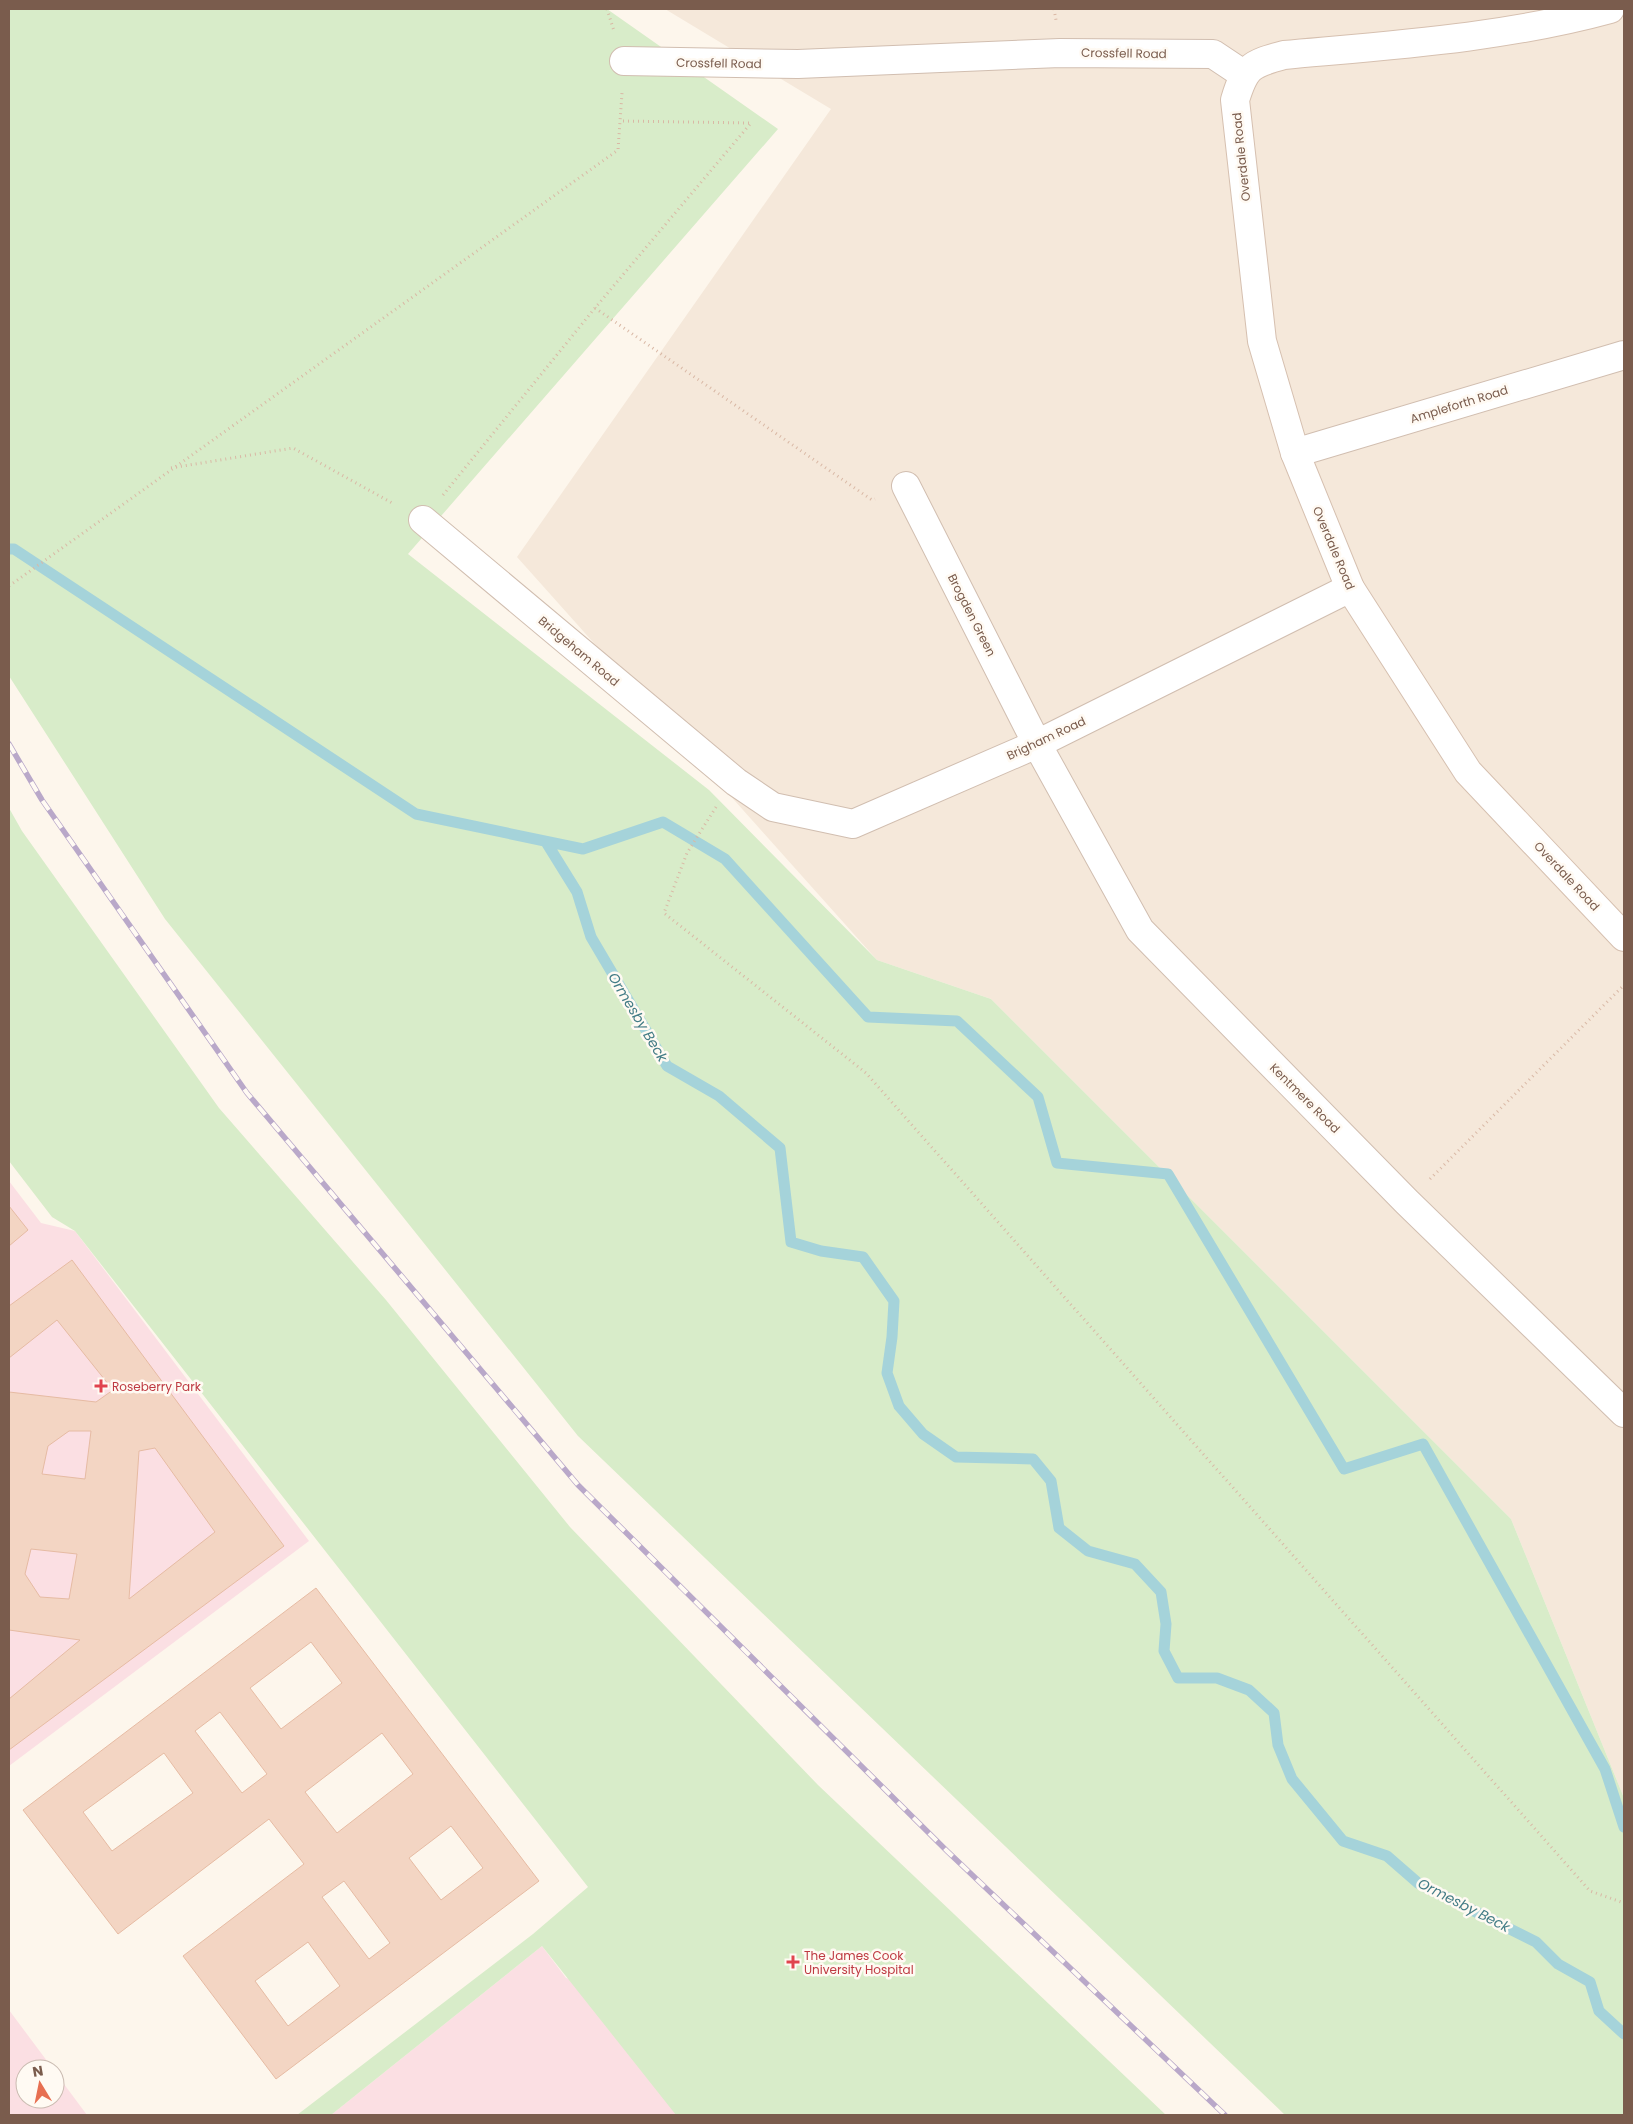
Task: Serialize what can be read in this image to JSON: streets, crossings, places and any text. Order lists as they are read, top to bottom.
{
  "streets": {
    "street": [
      "Crossfell Road",
      "Overdale Road",
      "Ampleforth Road",
      "Brogden Green",
      "Bridgeham Road",
      "Brigham Road",
      "Kentmere Road"
    ]
  },
  "crossings": [
    ["Crossfell Road", "Overdale Road"],
    ["Overdale Road", "Ampleforth Road"],
    ["Overdale Road", "Brigham Road"],
    ["Brogden Green", "Brigham Road"],
    ["Brogden Green", "Kentmere Road"],
    ["Bridgeham Road", "Brigham Road"],
    ["Brigham Road", "Kentmere Road"]
  ],
  "water": ["Ormesby Beck"],
  "places": {
    "health": ["Roseberry Park", "The James Cook University Hospital"]
  },
  "north": "top"
}
